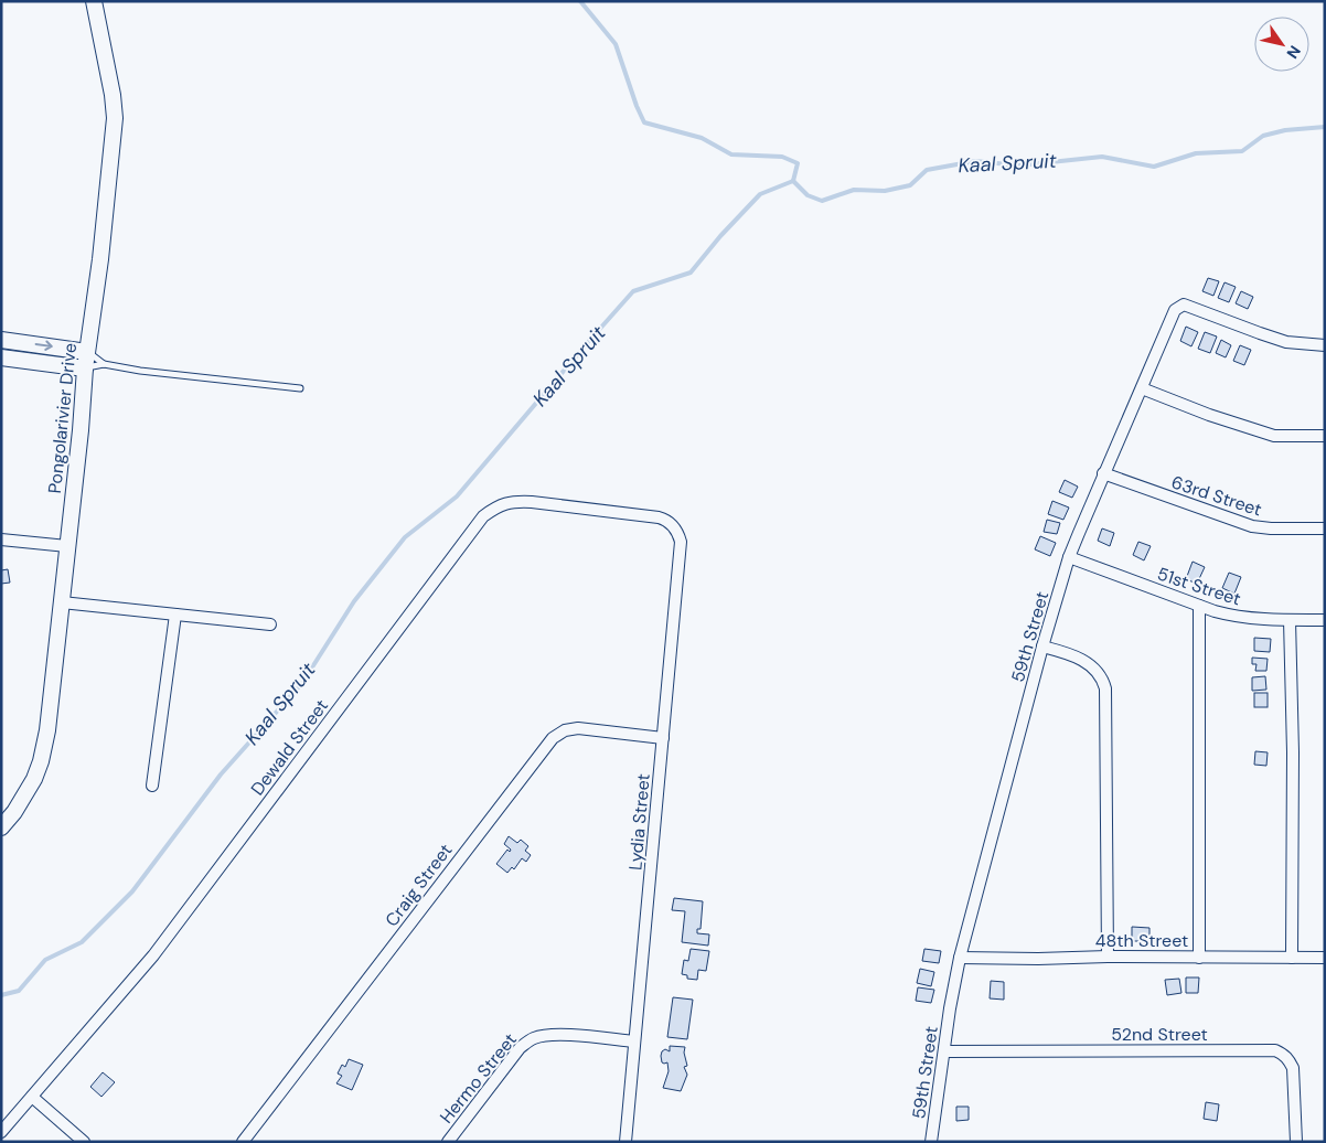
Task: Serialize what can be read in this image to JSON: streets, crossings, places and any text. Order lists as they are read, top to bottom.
{
  "streets": {
    "street": [
      "Pongolarivier Drive",
      "63rd Street",
      "51st Street",
      "59th Street",
      "Dewald Street",
      "Lydia Street",
      "Craig Street",
      "48th Street",
      "52nd Street",
      "Hermo Street"
    ]
  },
  "crossings": [
    ["63rd Street", "59th Street"],
    ["51st Street", "59th Street"],
    ["59th Street", "48th Street"],
    ["59th Street", "52nd Street"],
    ["Dewald Street", "Lydia Street"],
    ["Lydia Street", "Craig Street"],
    ["Lydia Street", "Hermo Street"]
  ],
  "water": ["Kaal Spruit"],
  "north": "bottom right"
}
